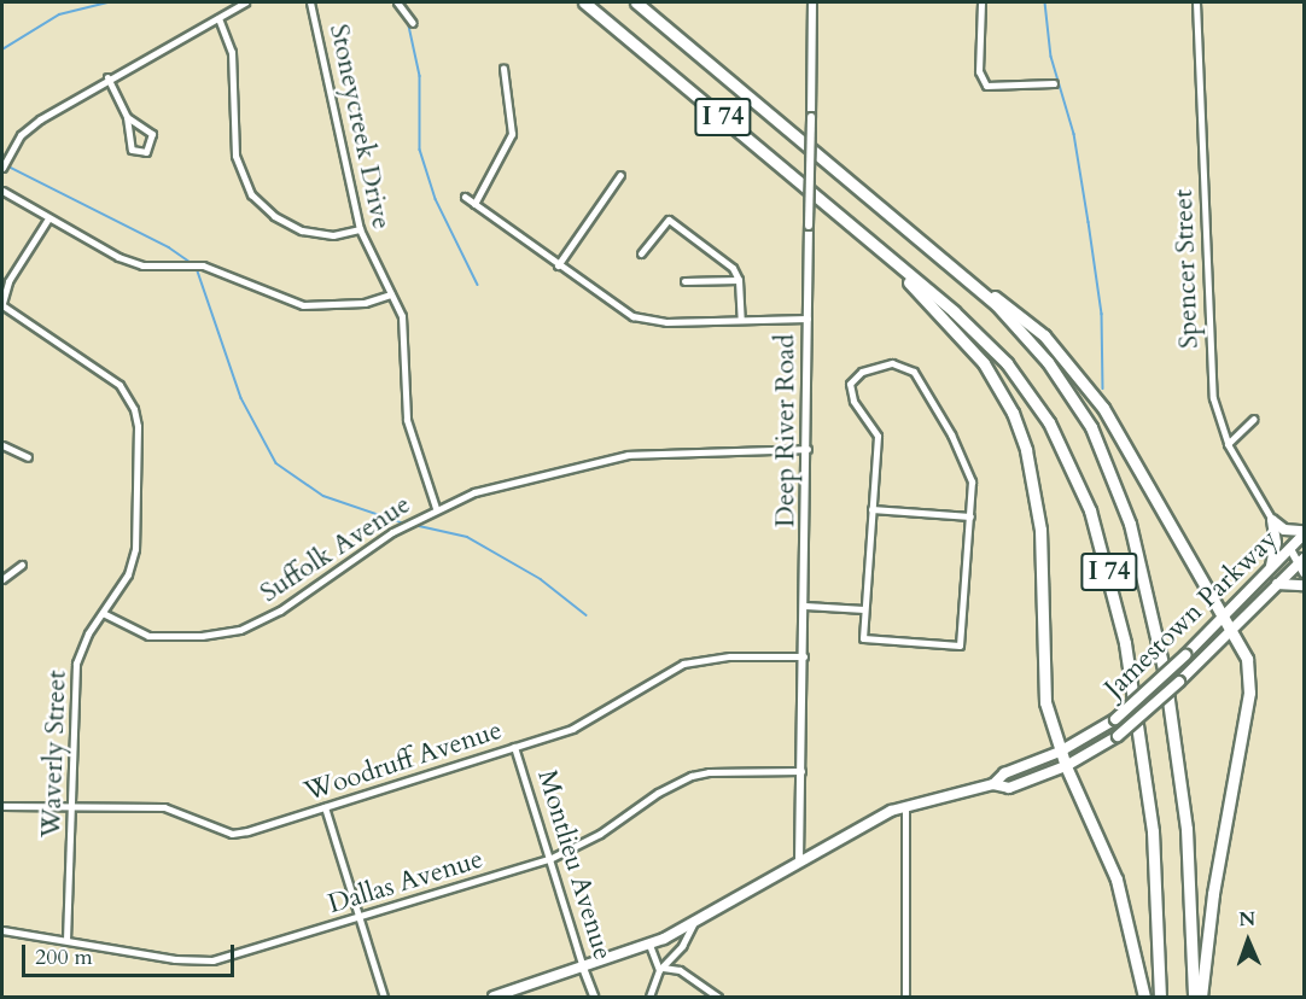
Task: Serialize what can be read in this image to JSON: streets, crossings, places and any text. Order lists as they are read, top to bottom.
{
  "streets": {
    "highway": ["I 74"],
    "main road": ["Jamestown Parkway"],
    "street": [
      "Stoneycreek Drive",
      "Spencer Street",
      "Deep River Road",
      "Suffolk Avenue",
      "Waverly Street",
      "Woodruff Avenue",
      "Montlieu Avenue",
      "Dallas Avenue"
    ]
  },
  "crossings": [
    ["Stoneycreek Drive", "Suffolk Avenue"],
    ["Deep River Road", "Suffolk Avenue"],
    ["Deep River Road", "Jamestown Parkway"],
    ["Deep River Road", "Woodruff Avenue"],
    ["Deep River Road", "Dallas Avenue"],
    ["Suffolk Avenue", "Waverly Street"],
    ["Jamestown Parkway", "Montlieu Avenue"],
    ["Waverly Street", "Woodruff Avenue"],
    ["Waverly Street", "Dallas Avenue"],
    ["Woodruff Avenue", "Montlieu Avenue"],
    ["Montlieu Avenue", "Dallas Avenue"]
  ],
  "scale_bar": "200 m",
  "north": "top"
}
